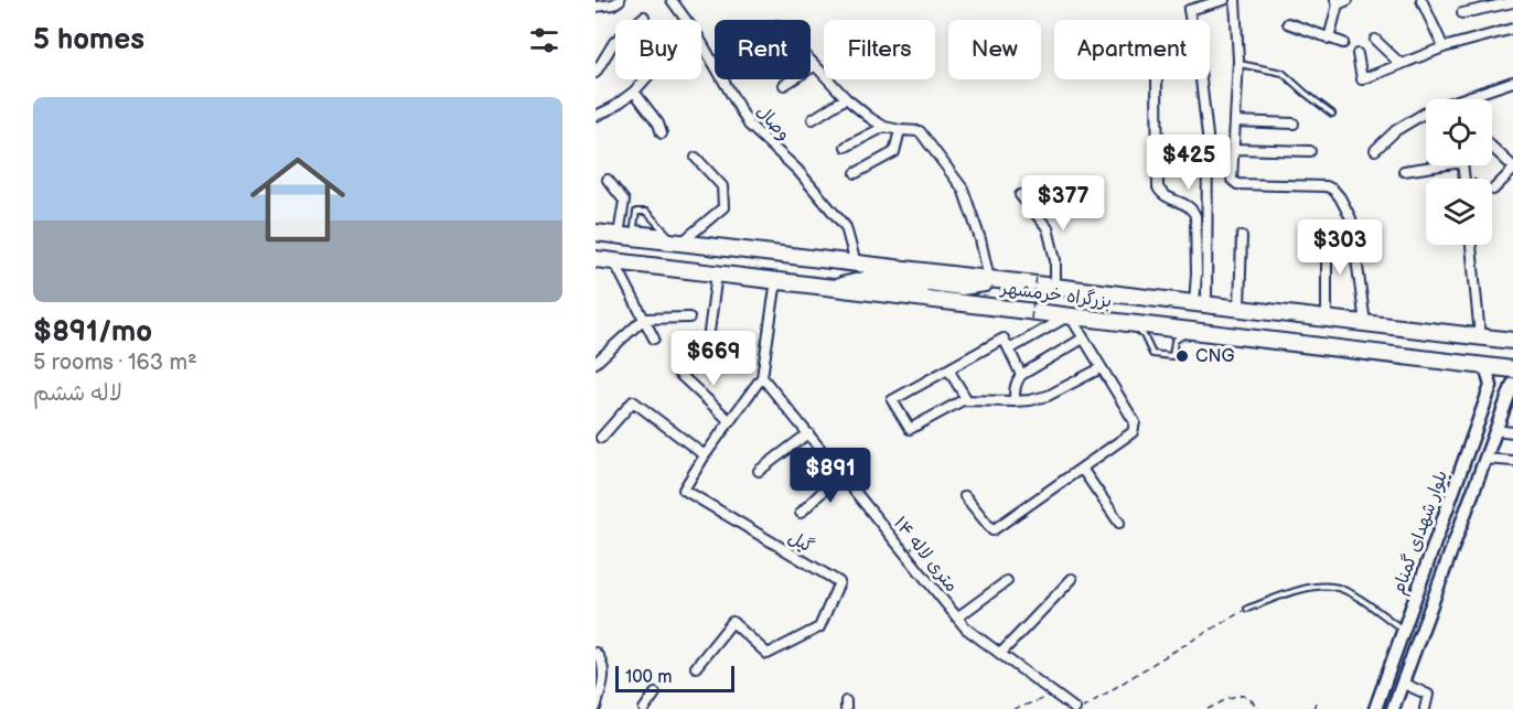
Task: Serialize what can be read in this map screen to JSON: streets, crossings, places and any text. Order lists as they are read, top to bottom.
{
  "streets": {
    "highway": ["بزرگراه خرمشهر"],
    "main road": ["بلوار شهدای گمنام"],
    "street": ["وصال", "گیل", "۱۴ متری لاله"]
  },
  "crossings": [
    ["وصال", "بزرگراه خرمشهر"],
    ["بزرگراه خرمشهر", "بلوار شهدای گمنام"],
    ["گیل", "۱۴ متری لاله"]
  ],
  "places": ["CNG"],
  "scale_bar": "100 m",
  "page": {
    "heading": "5 homes",
    "chip": [
      "Buy",
      "Rent",
      "Filters",
      "New",
      "Apartment"
    ],
    "list": [
      {
        "name": "$891/mo",
        "note": "5 rooms · 163 m² · لاله ششم"
      }
    ],
    "price": [
      "$425",
      "$377",
      "$303",
      "$669",
      "$891"
    ],
    "scale": "100 m"
  }
}
